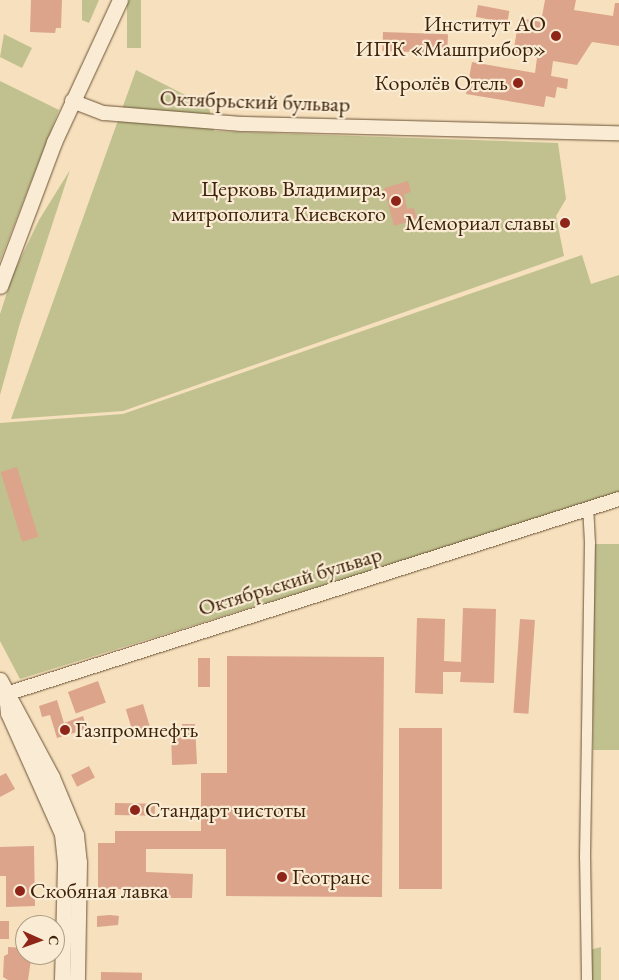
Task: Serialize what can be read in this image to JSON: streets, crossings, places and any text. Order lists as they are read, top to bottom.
{
  "streets": {
    "street": ["Октябрьский бульвар"]
  },
  "places": [
    "Институт АО ИПК «Машприбор»",
    "Королёв Отель",
    "Церковь Владимира, митрополита Киевского",
    "Мемориал славы",
    "Газпромнефть",
    "Стандарт чистоты",
    "Геотранс",
    "Скобяная лавка"
  ],
  "north": "right"
}
